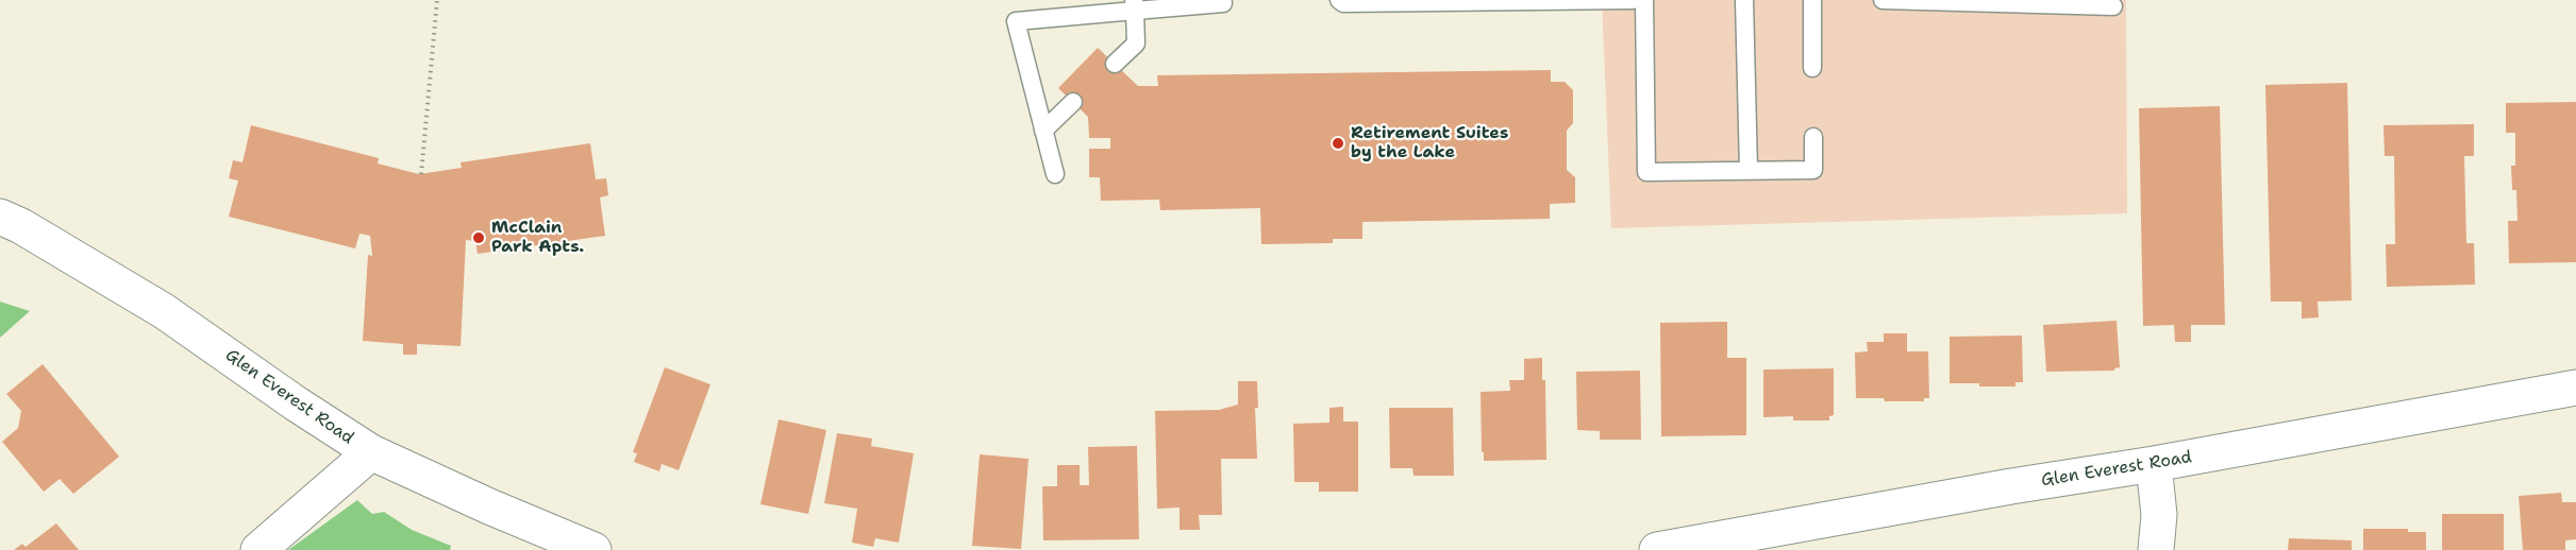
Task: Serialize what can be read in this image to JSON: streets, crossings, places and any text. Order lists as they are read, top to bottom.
{
  "streets": {
    "street": ["Glen Everest Road"]
  },
  "places": ["Retirement Suites by the Lake", "McClain Park Apts."]
}
